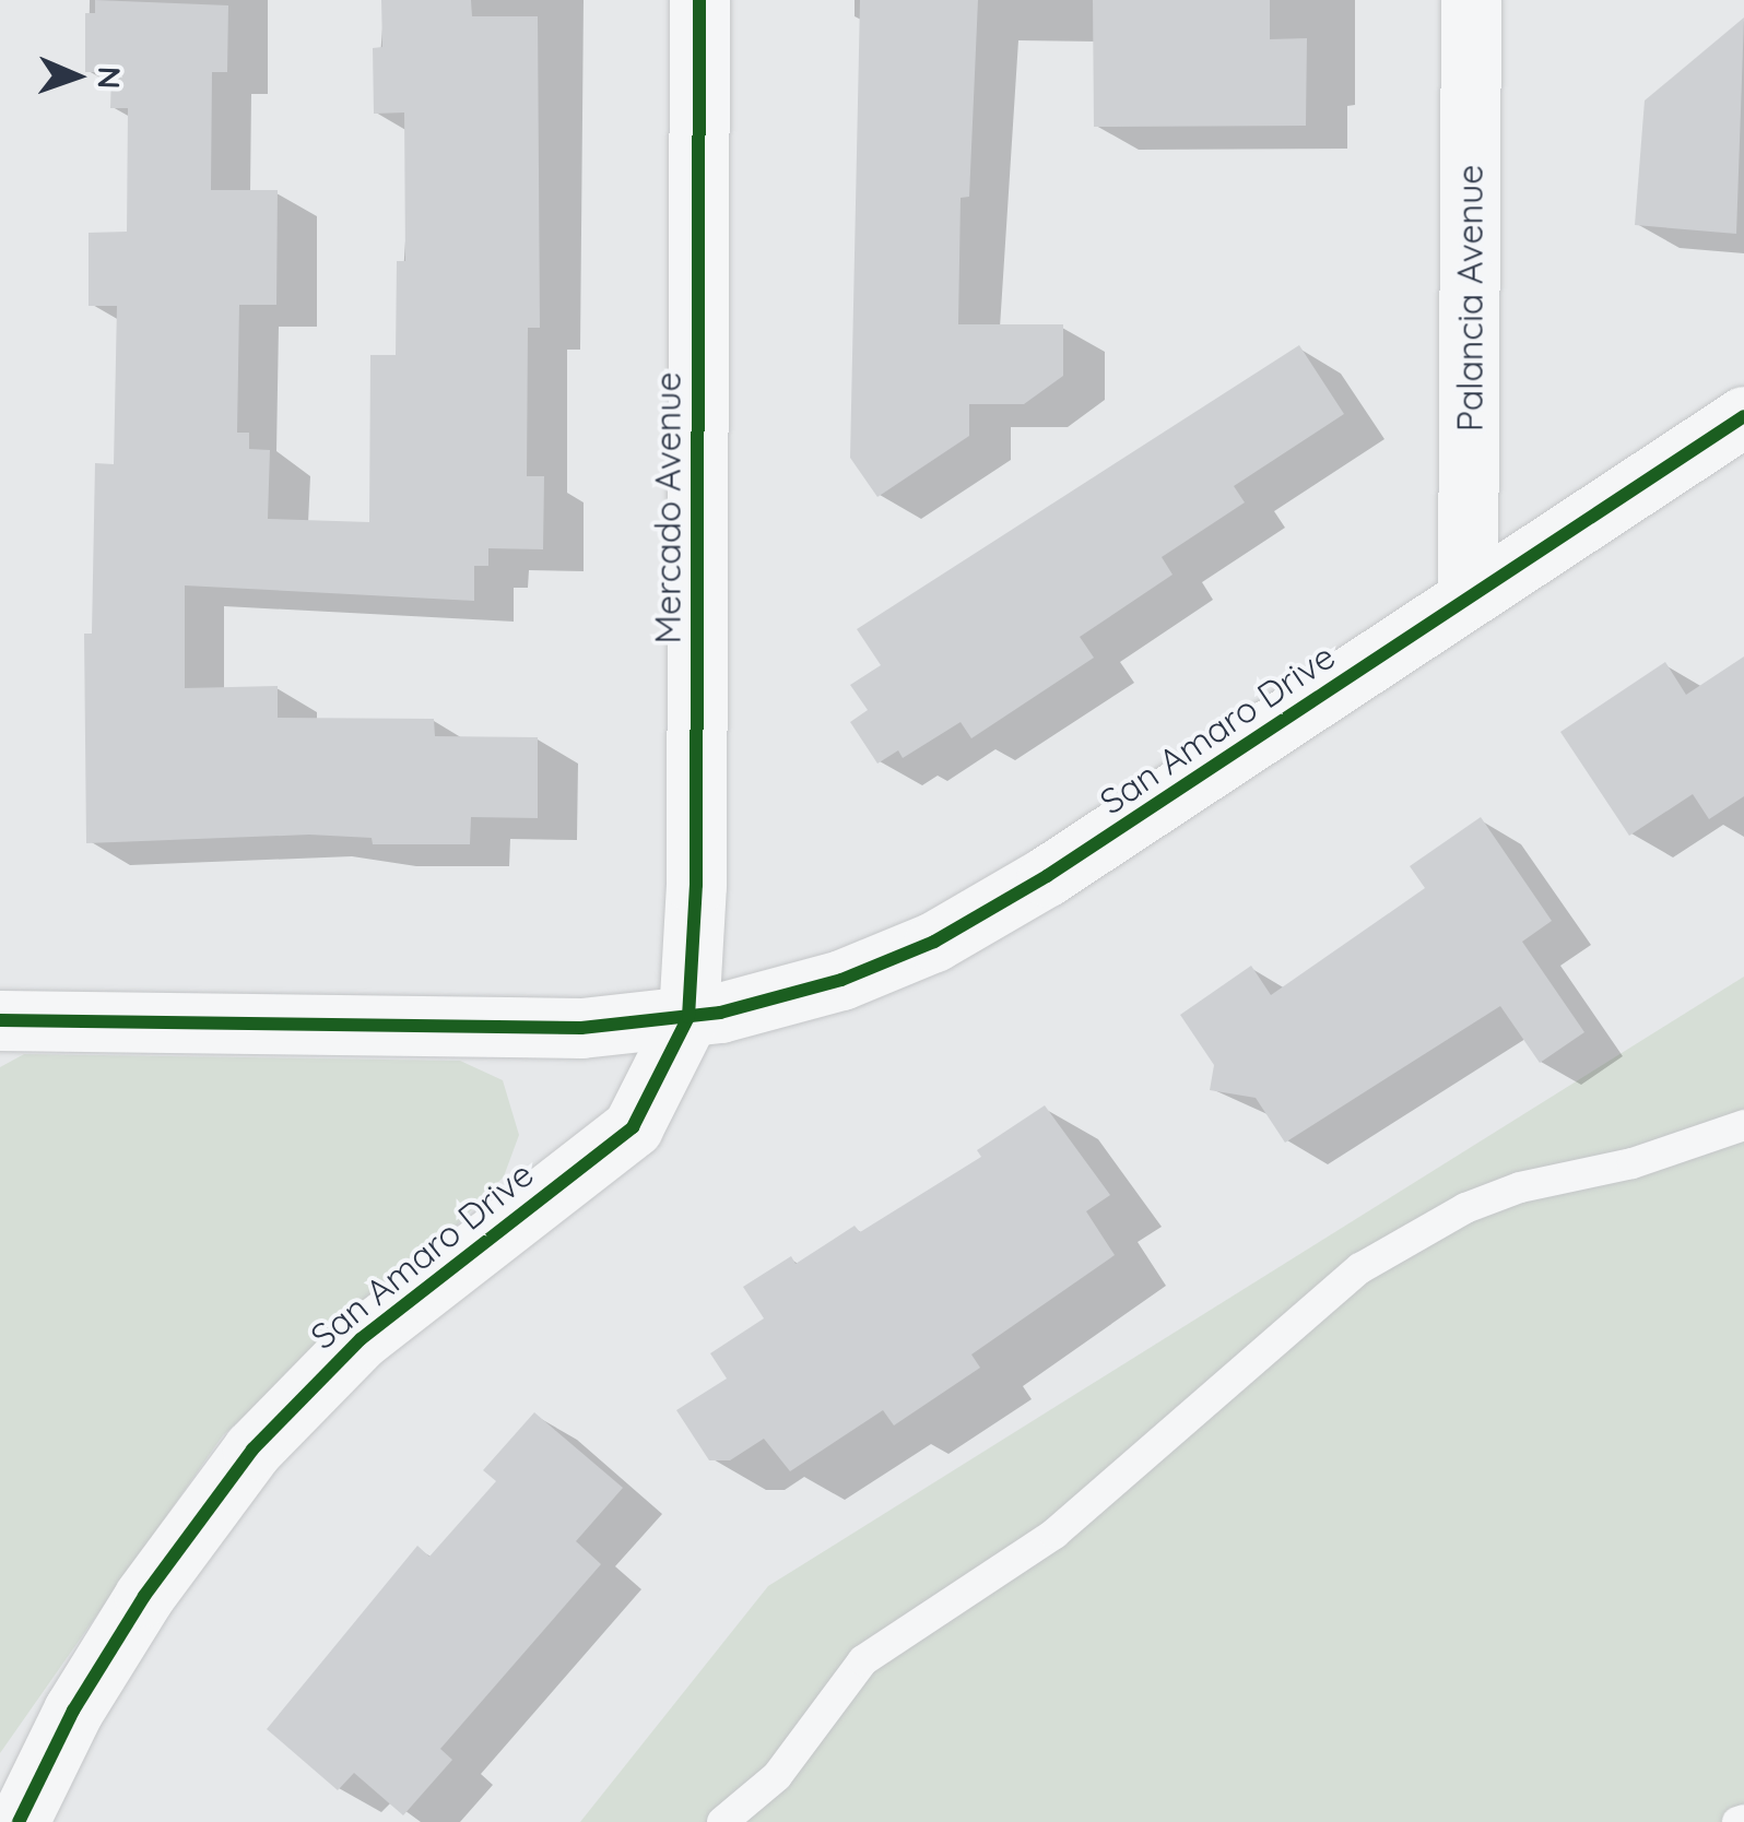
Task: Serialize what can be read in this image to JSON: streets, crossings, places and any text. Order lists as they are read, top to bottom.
{
  "streets": {
    "street": ["Palancia Avenue", "Mercado Avenue", "San Amaro Drive"]
  },
  "crossings": [
    ["Palancia Avenue", "San Amaro Drive"],
    ["Mercado Avenue", "San Amaro Drive"]
  ],
  "north": "right"
}
